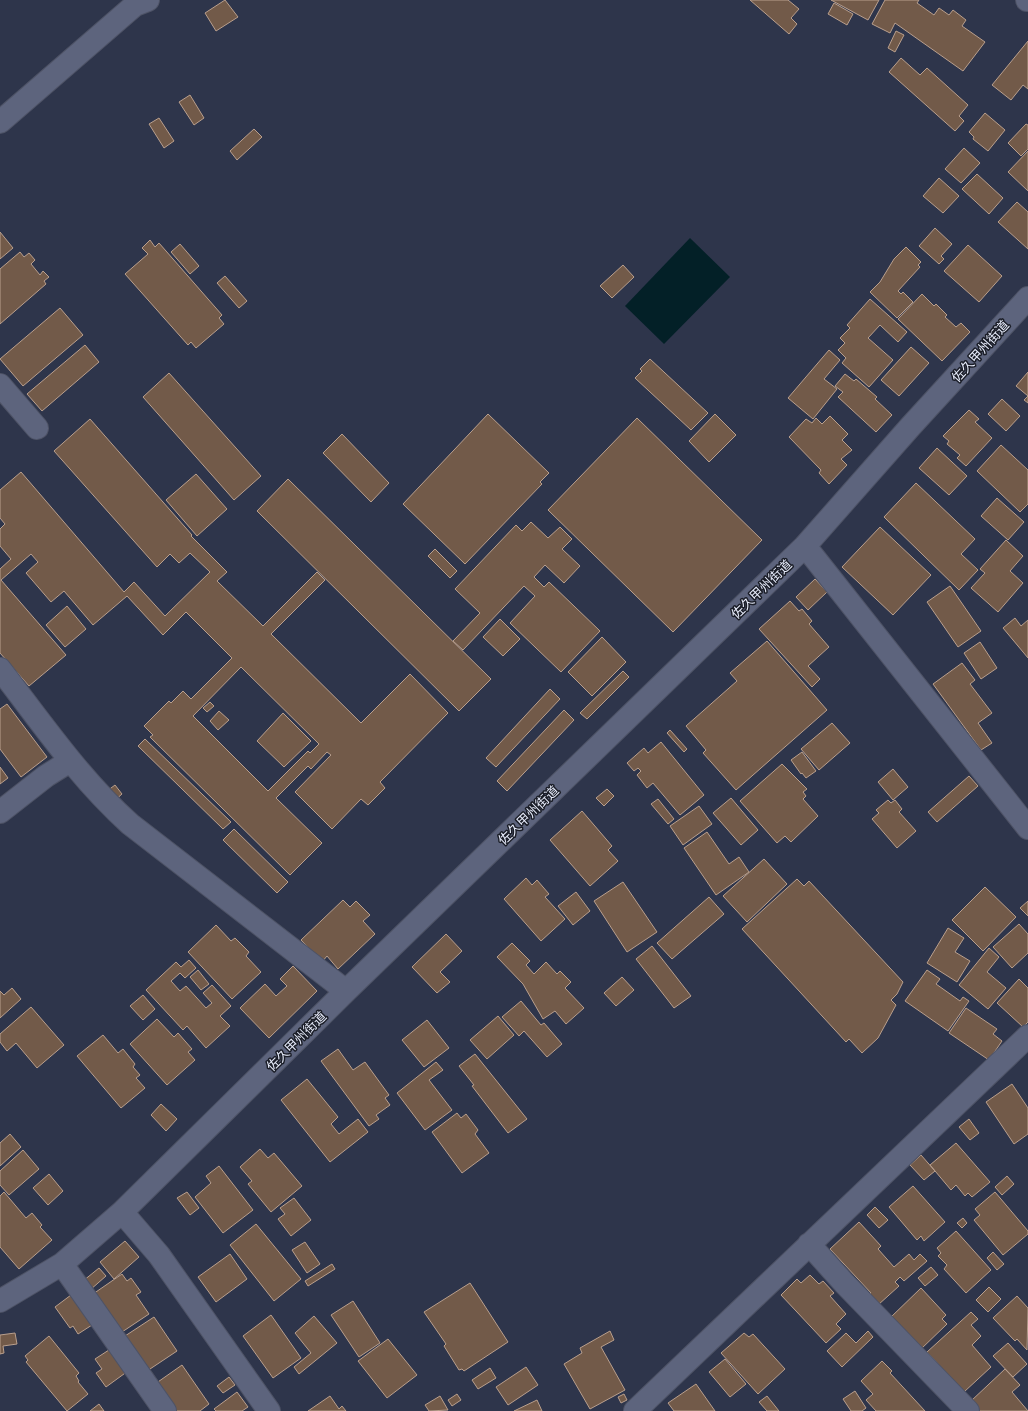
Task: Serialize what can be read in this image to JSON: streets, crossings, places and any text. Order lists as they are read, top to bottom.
{
  "streets": {
    "street": ["佐久甲州街道"]
  }
}
